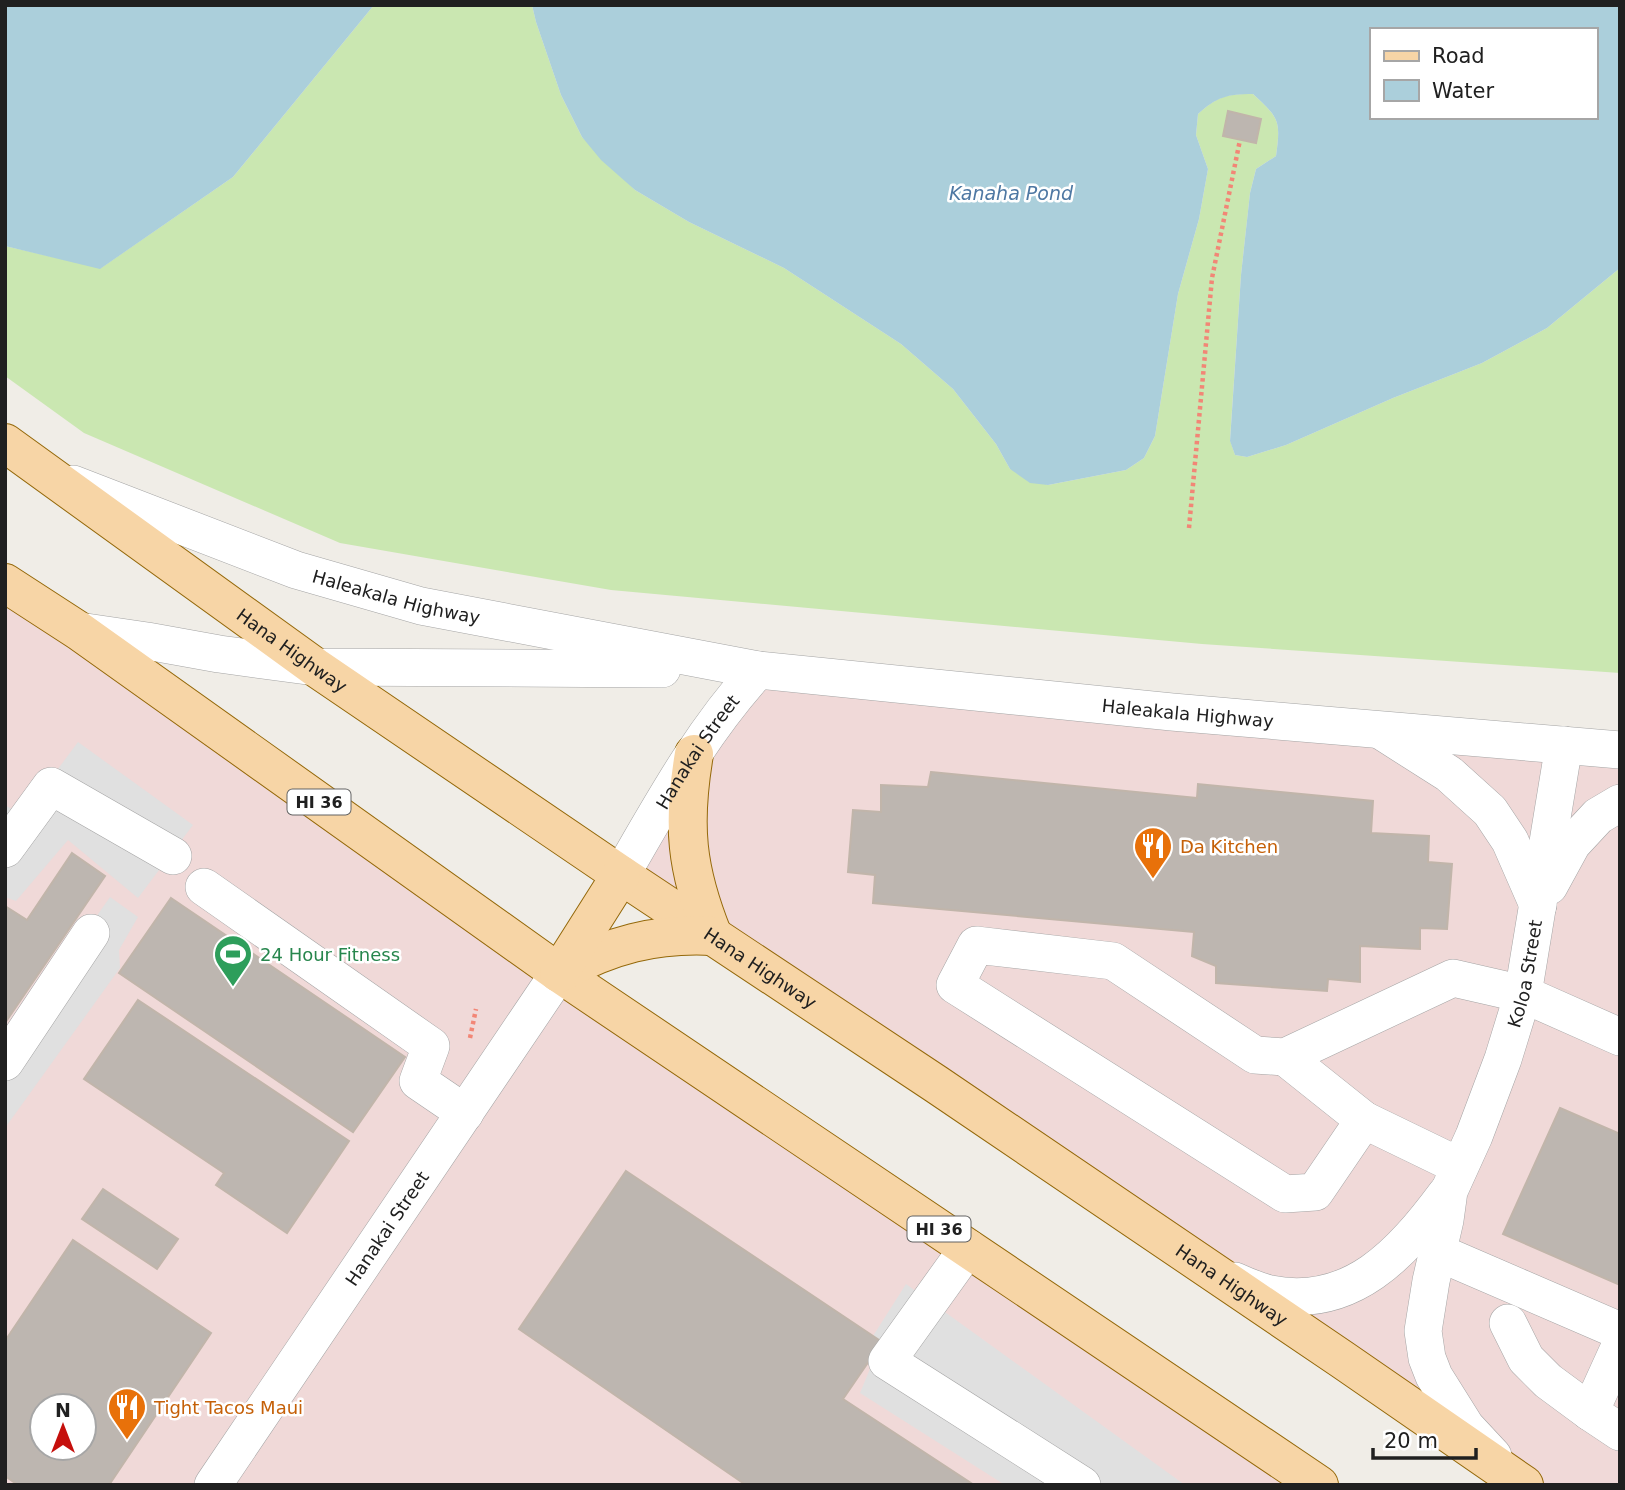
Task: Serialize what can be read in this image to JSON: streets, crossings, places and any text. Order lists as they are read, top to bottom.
{
  "streets": {
    "main road": ["Hana Highway", "HI 36"],
    "street": ["Haleakala Highway", "Hanakai Street", "Koloa Street"]
  },
  "crossings": [
    ["Haleakala Highway", "Hana Highway"],
    ["Haleakala Highway", "Hanakai Street"],
    ["Haleakala Highway", "HI 36"],
    ["Haleakala Highway", "Koloa Street"],
    ["Hana Highway", "Hanakai Street"],
    ["Hana Highway", "Koloa Street"],
    ["Hanakai Street", "HI 36"]
  ],
  "water": ["Kanaha Pond"],
  "places": {
    "restaurant": ["Da Kitchen", "Tight Tacos Maui"],
    "sports": ["24 Hour Fitness"]
  },
  "legend": ["Road", "Water"],
  "scale_bar": "20 m",
  "north": "top"
}
